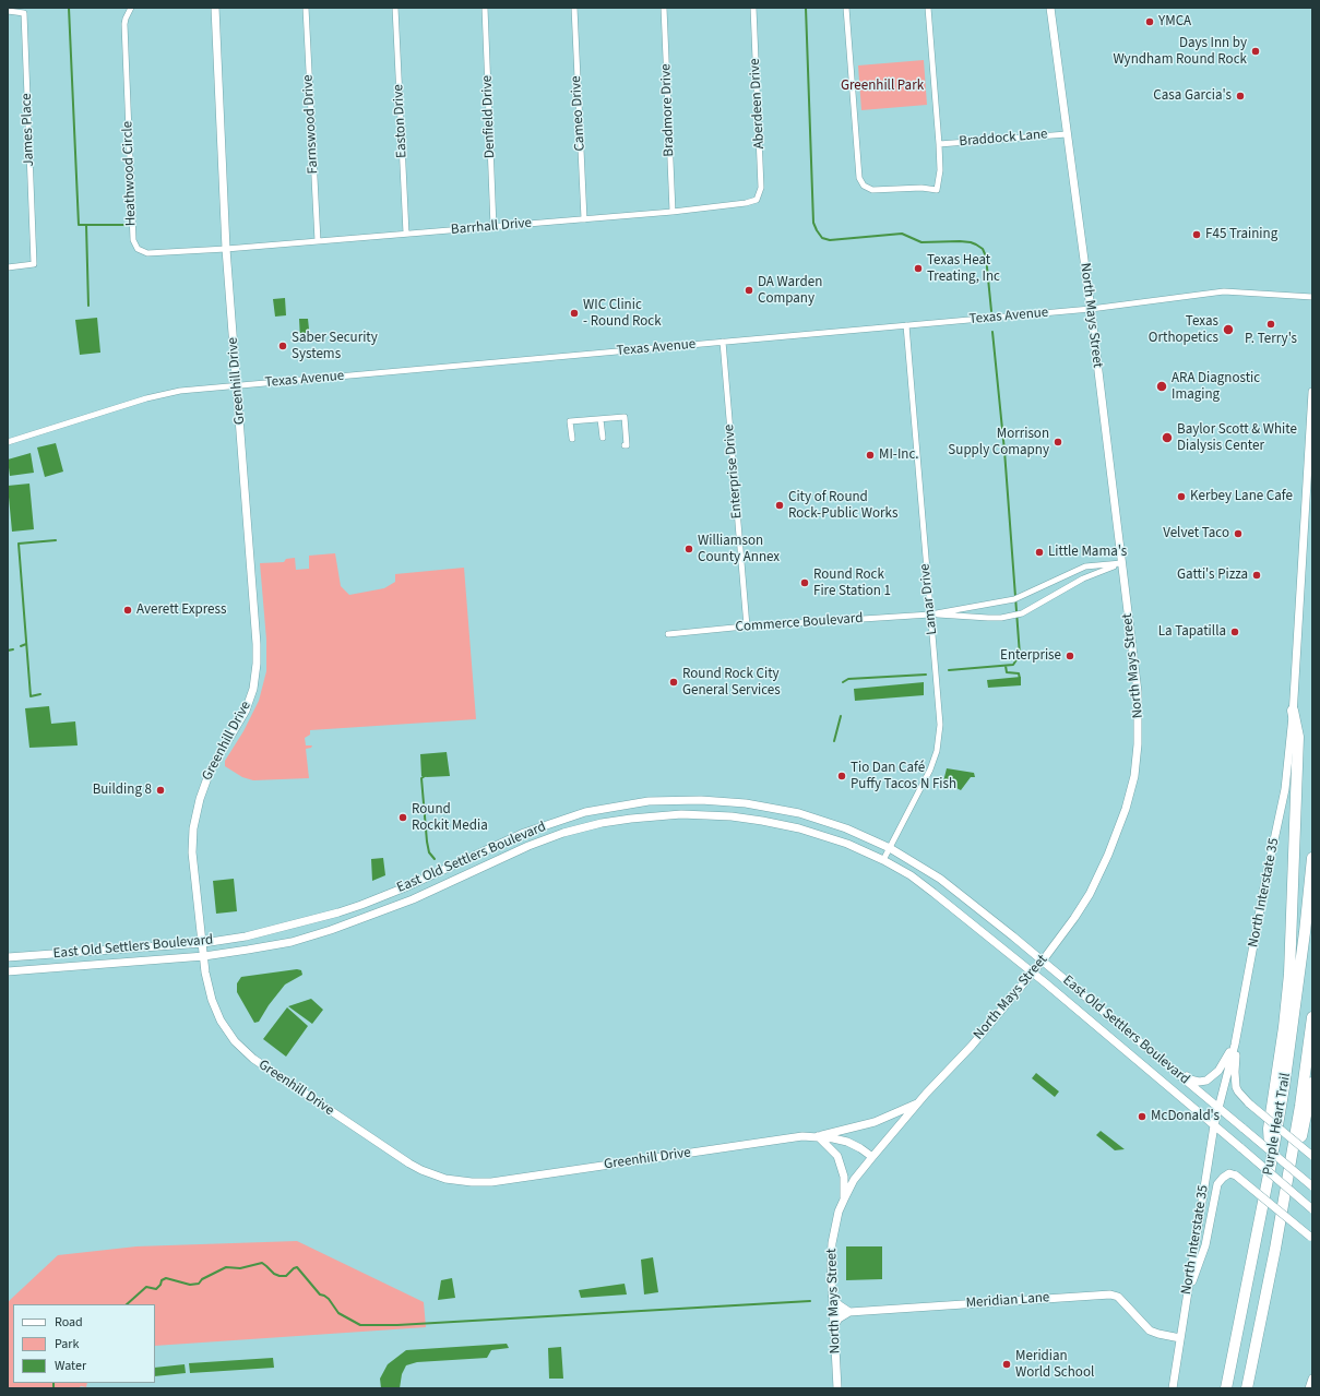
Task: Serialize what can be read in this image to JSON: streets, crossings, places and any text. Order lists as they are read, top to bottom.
{
  "streets": {
    "highway": ["Purple Heart Trail"],
    "main road": [
      "North Mays Street",
      "Greenhill Drive",
      "East Old Settlers Boulevard",
      "North Interstate 35",
      "Meridian Lane"
    ],
    "street": [
      "Aberdeen Drive",
      "Bradmore Drive",
      "Cameo Drive",
      "Denfield Drive",
      "Easton Drive",
      "Farnswood Drive",
      "James Place",
      "Braddock Lane",
      "Heathwood Circle",
      "Barrhall Drive",
      "Texas Avenue",
      "Enterprise Drive",
      "Lamar Drive",
      "Commerce Boulevard"
    ]
  },
  "crossings": [
    ["Aberdeen Drive", "Barrhall Drive"],
    ["Bradmore Drive", "Barrhall Drive"],
    ["Cameo Drive", "Barrhall Drive"],
    ["Denfield Drive", "Barrhall Drive"],
    ["Easton Drive", "Barrhall Drive"],
    ["Farnswood Drive", "Barrhall Drive"],
    ["Braddock Lane", "North Mays Street"],
    ["Heathwood Circle", "Barrhall Drive"],
    ["Heathwood Circle", "Greenhill Drive"],
    ["Barrhall Drive", "Greenhill Drive"],
    ["North Mays Street", "Texas Avenue"],
    ["North Mays Street", "Greenhill Drive"],
    ["North Mays Street", "Commerce Boulevard"],
    ["North Mays Street", "East Old Settlers Boulevard"],
    ["North Mays Street", "Meridian Lane"],
    ["Texas Avenue", "Greenhill Drive"],
    ["Texas Avenue", "Enterprise Drive"],
    ["Texas Avenue", "Lamar Drive"],
    ["Greenhill Drive", "East Old Settlers Boulevard"],
    ["Enterprise Drive", "Commerce Boulevard"],
    ["Lamar Drive", "Commerce Boulevard"],
    ["Lamar Drive", "East Old Settlers Boulevard"],
    ["East Old Settlers Boulevard", "North Interstate 35"],
    ["North Interstate 35", "Meridian Lane"]
  ],
  "parks": ["Greenhill Park"],
  "places": [
    "YMCA",
    "Days Inn by Wyndham Round Rock",
    "Casa Garcia's",
    "F45 Training",
    "Texas Heat Treating, Inc",
    "DA Warden Company",
    "WIC Clinic - Round Rock",
    "P. Terry's",
    "Texas Orthopetics",
    "Saber Security Systems",
    "ARA Diagnostic Imaging",
    "Baylor Scott & White Dialysis Center",
    "Morrison Supply Comapny",
    "MI-Inc.",
    "Kerbey Lane Cafe",
    "City of Round Rock-Public Works",
    "Velvet Taco",
    "Williamson County Annex",
    "Little Mama's",
    "Gatti's Pizza",
    "Round Rock Fire Station 1",
    "Averett Express",
    "La Tapatilla",
    "Enterprise",
    "Round Rock City General Services",
    "Tio Dan Café Puffy Tacos N Fish",
    "Building 8",
    "Round Rockit Media",
    "McDonald's",
    "Meridian World School"
  ],
  "legend": ["Road", "Park", "Water"]
}
